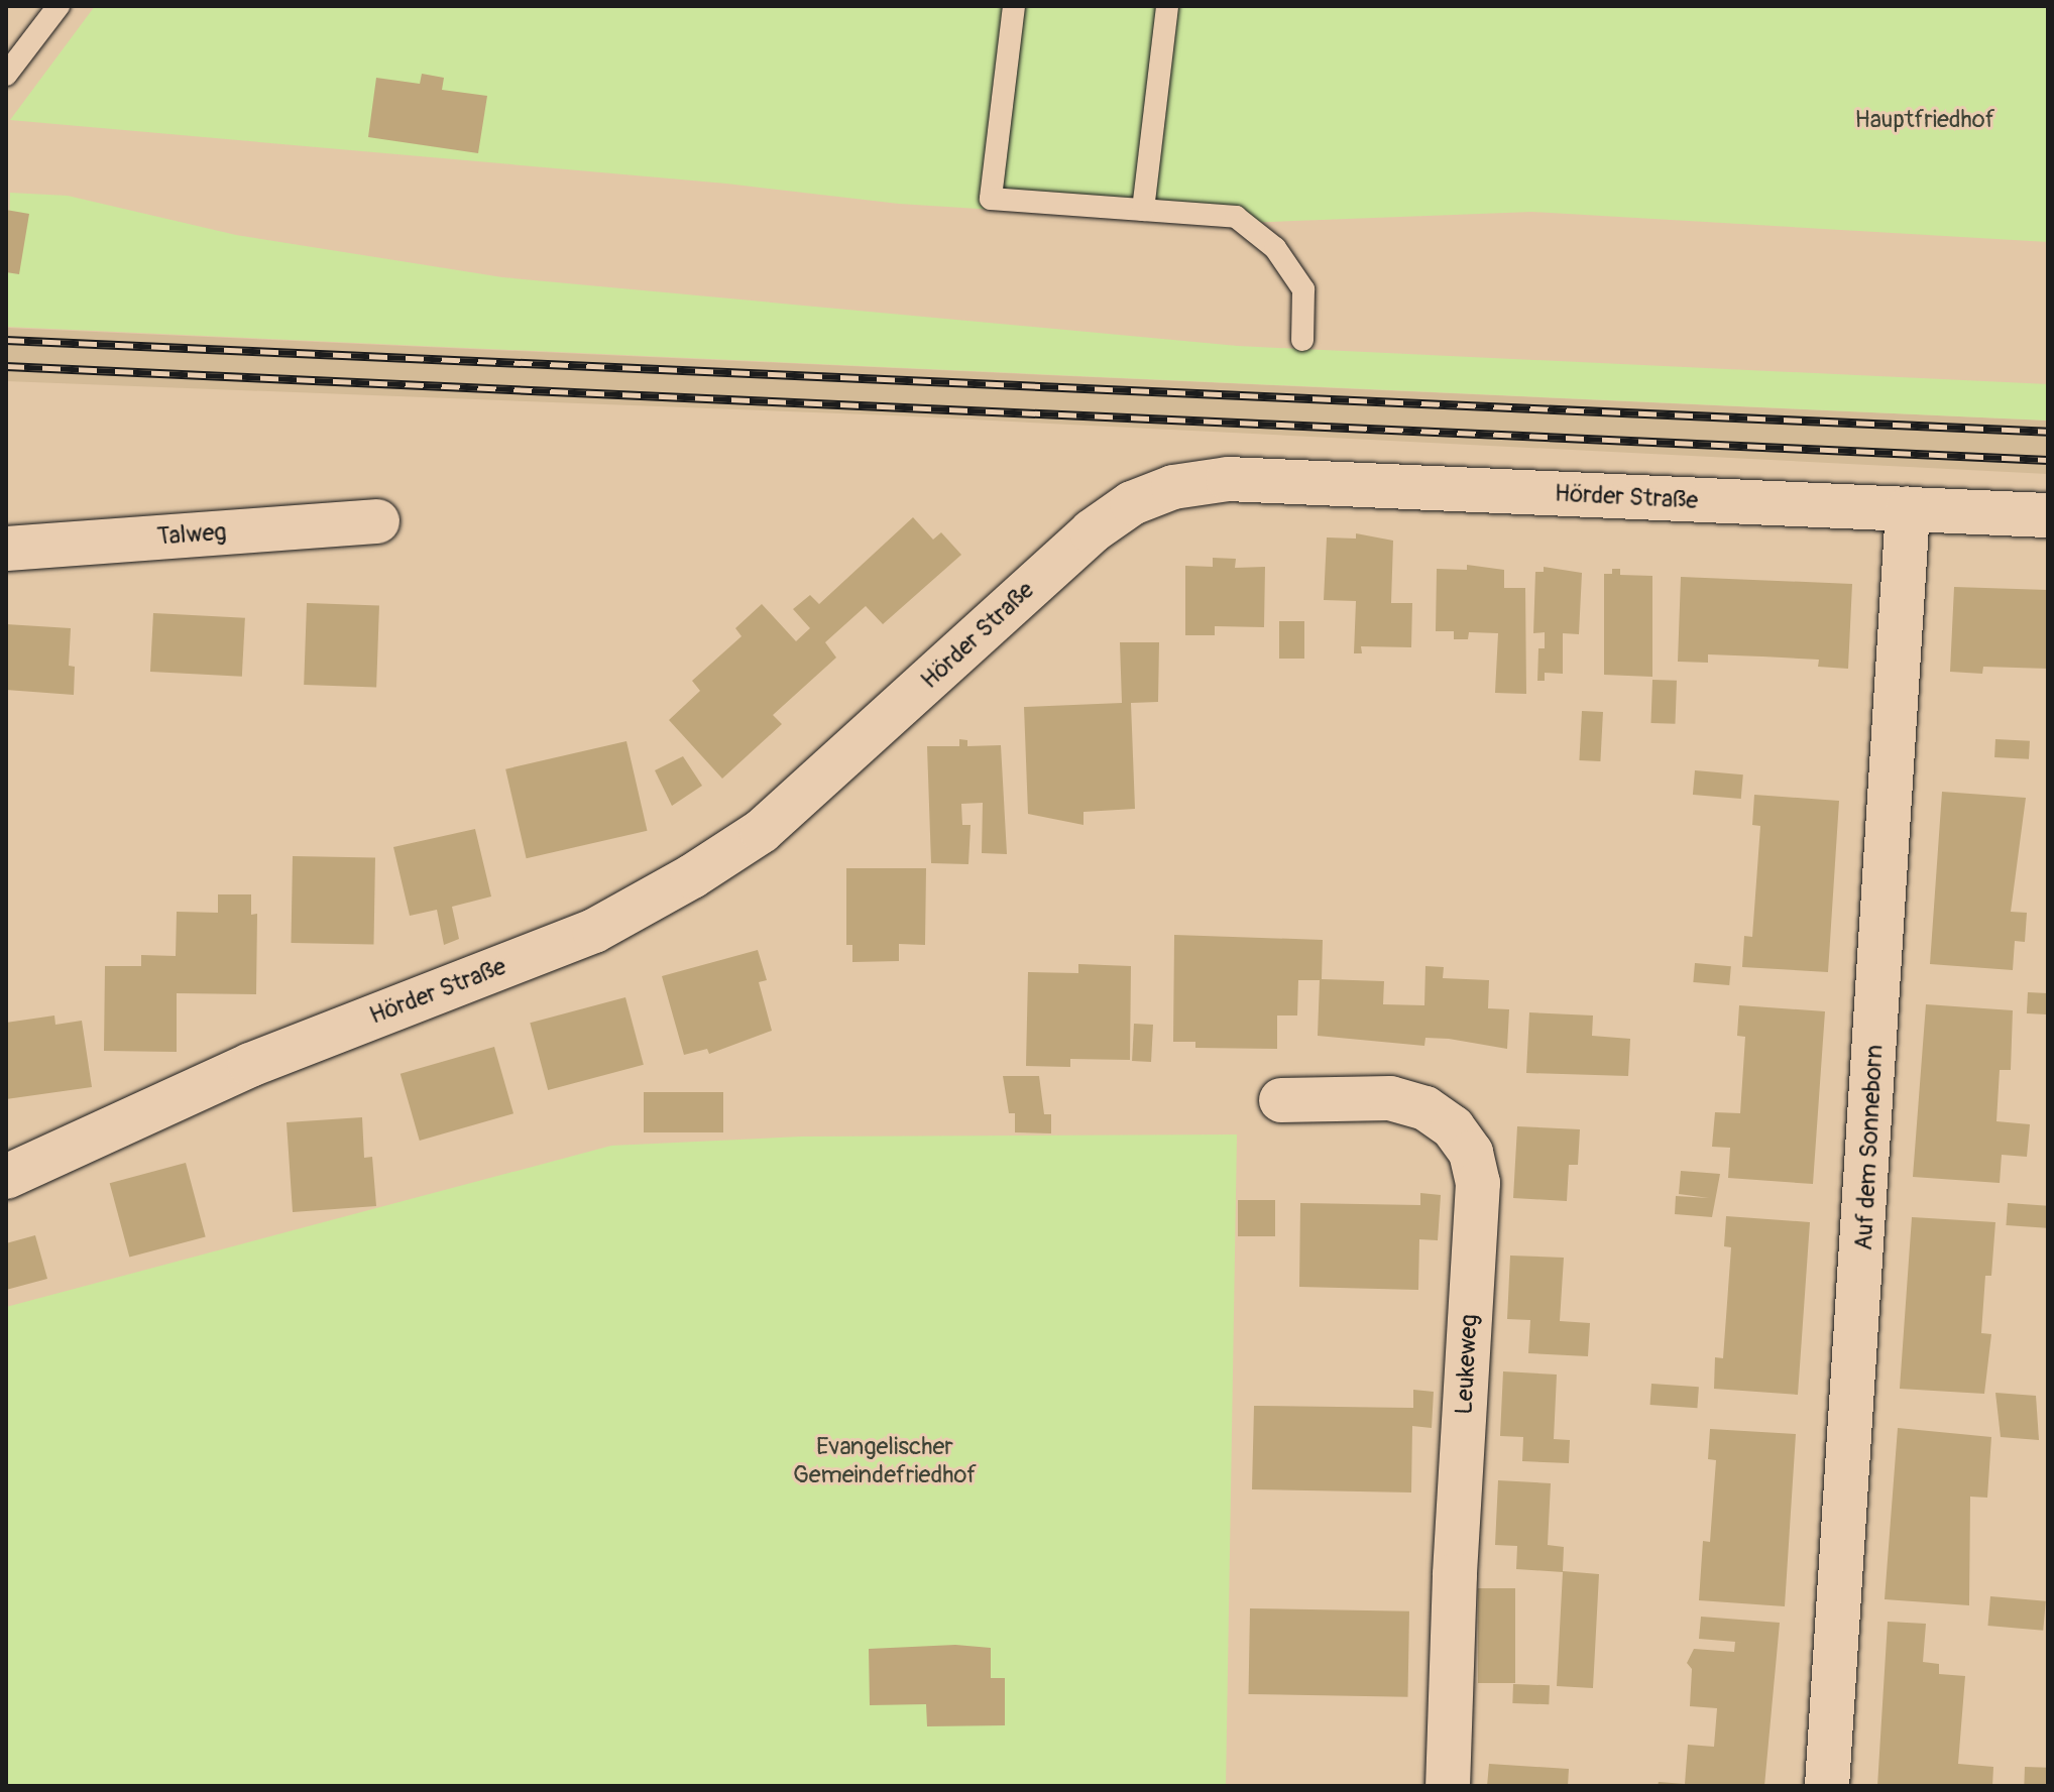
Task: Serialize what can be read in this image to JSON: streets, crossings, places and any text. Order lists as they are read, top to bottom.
{
  "streets": {
    "street": [
      "Hörder Straße",
      "Talweg",
      "Auf dem Sonneborn",
      "Leukeweg"
    ]
  },
  "crossings": [
    ["Hörder Straße", "Auf dem Sonneborn"]
  ],
  "parks": ["Hauptfriedhof", "Evangelischer Gemeindefriedhof"]
}
